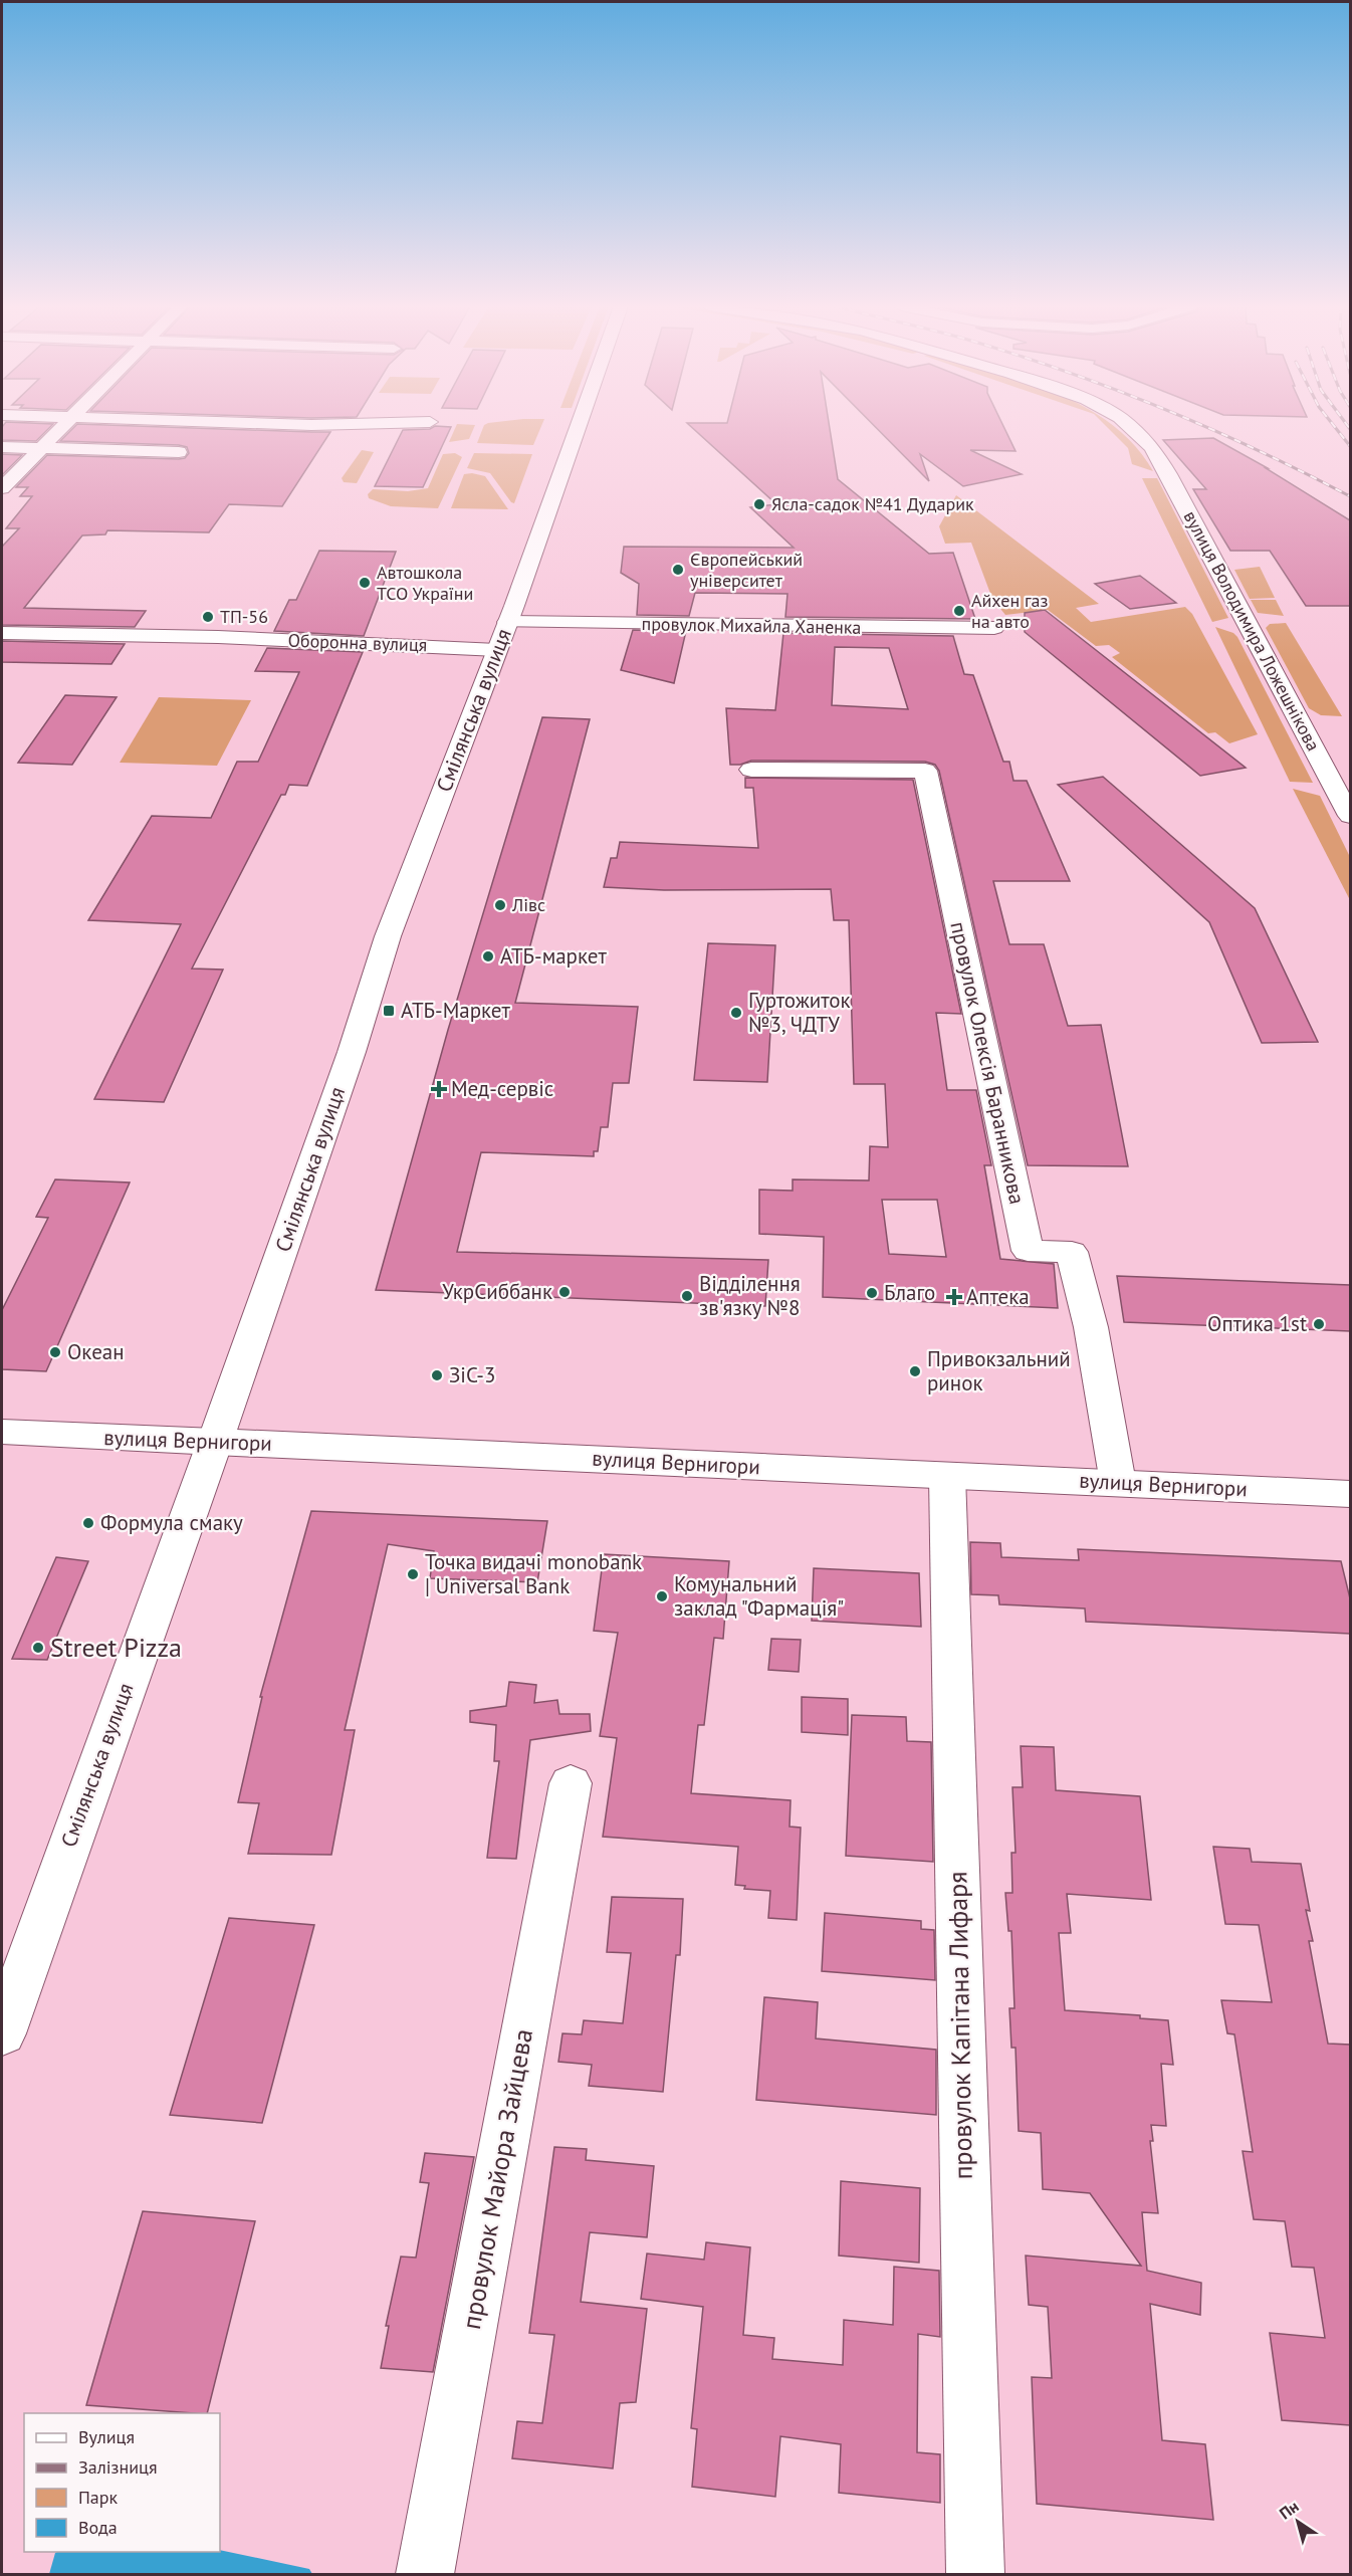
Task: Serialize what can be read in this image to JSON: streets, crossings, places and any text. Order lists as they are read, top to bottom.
{
  "streets": {
    "street": [
      "провулок Михайла Ханенка",
      "вулиця Володимира Ложешнікова",
      "Оборонна вулиця",
      "Смілянська вулиця",
      "провулок Олексія Баранникова",
      "вулиця Вернигори",
      "провулок Капітана Лифаря",
      "провулок Майора Зайцева"
    ]
  },
  "crossings": [
    ["провулок Михайла Ханенка", "Смілянська вулиця"],
    ["Оборонна вулиця", "Смілянська вулиця"],
    ["Смілянська вулиця", "вулиця Вернигори"],
    ["провулок Олексія Баранникова", "вулиця Вернигори"],
    ["вулиця Вернигори", "провулок Капітана Лифаря"]
  ],
  "places": {
    "other": [
      "Ясла-садок №41 Дударик",
      "Європейський університет",
      "Автошкола ТСО України",
      "Айхен газ на авто",
      "ТП-56",
      "Лівс",
      "АТБ-маркет",
      "Гуртожиток №3, ЧДТУ",
      "УкрСиббанк",
      "Благо",
      "Відділення зв'язку №8",
      "Оптика 1st",
      "Океан",
      "Привокзальний ринок",
      "ЗіС-3",
      "Формула смаку",
      "Точка видачі monobank | Universal Bank",
      "Комунальний заклад \"Фармація\"",
      "Street Pizza"
    ],
    "transit": ["АТБ-Маркет"],
    "health": ["Мед-сервіс", "Аптека"]
  },
  "legend": [
    "Вулиця",
    "Залізниця",
    "Парк",
    "Вода"
  ],
  "north": "top left"
}
